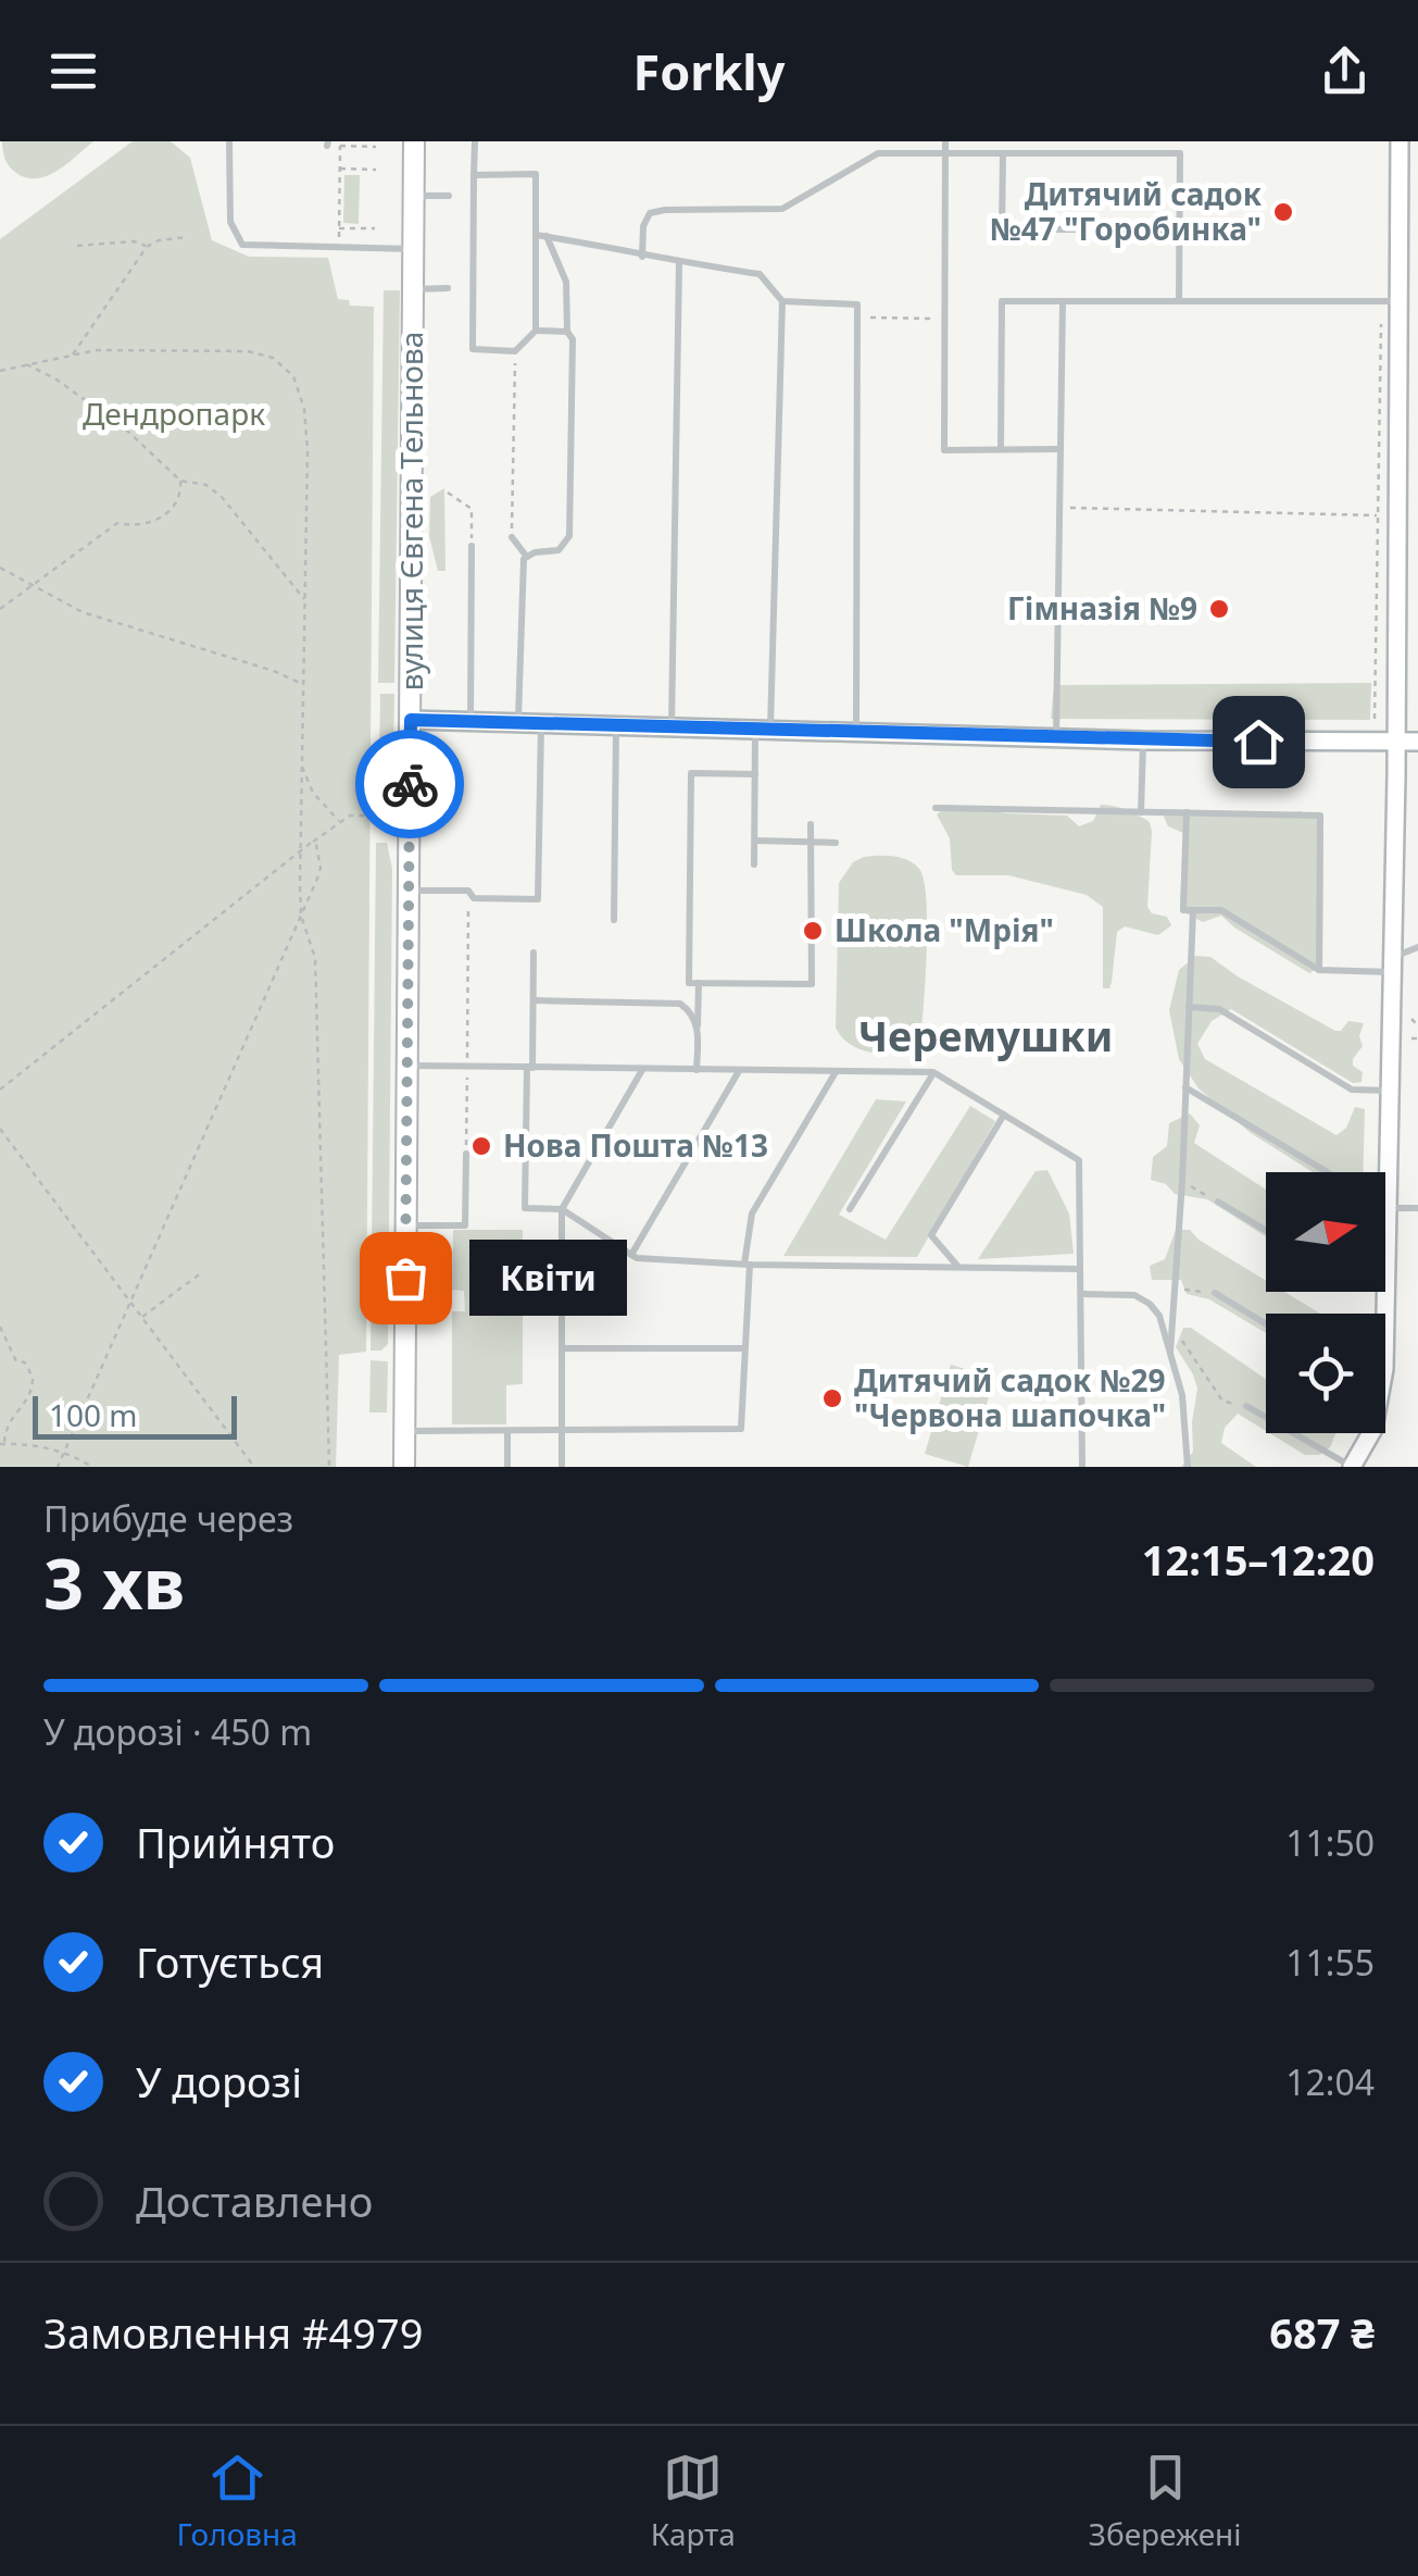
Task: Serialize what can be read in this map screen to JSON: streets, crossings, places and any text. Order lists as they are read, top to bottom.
{
  "streets": {
    "main road": ["вулиця Євгена Тельнова"]
  },
  "districts": ["Черемушки"],
  "parks": ["Дендропарк"],
  "places": [
    "Дитячий садок №47 \"Горобинка\"",
    "Гімназія №9",
    "Школа \"Мрія\"",
    "Нова Пошта №13",
    "Квіти",
    "Дитячий садок №29 \"Червона шапочка\""
  ],
  "scale_bar": "100 m",
  "north": "right",
  "page": {
    "header": "Forkly",
    "bubble": "Квіти",
    "scale": "100 m",
    "heading": ["3 хв", "Прибуде через", "12:15–12:20"],
    "panel": ["Замовлення #4979", "687 ₴"],
    "bar": "У дорозі · 450 m",
    "list": [
      ["Прийнято", "11:50"],
      ["Готується", "11:55"],
      ["У дорозі", "12:04"],
      "Доставлено"
    ],
    "tabs": ["Головна", "Карта", "Збережені"]
  }
}
